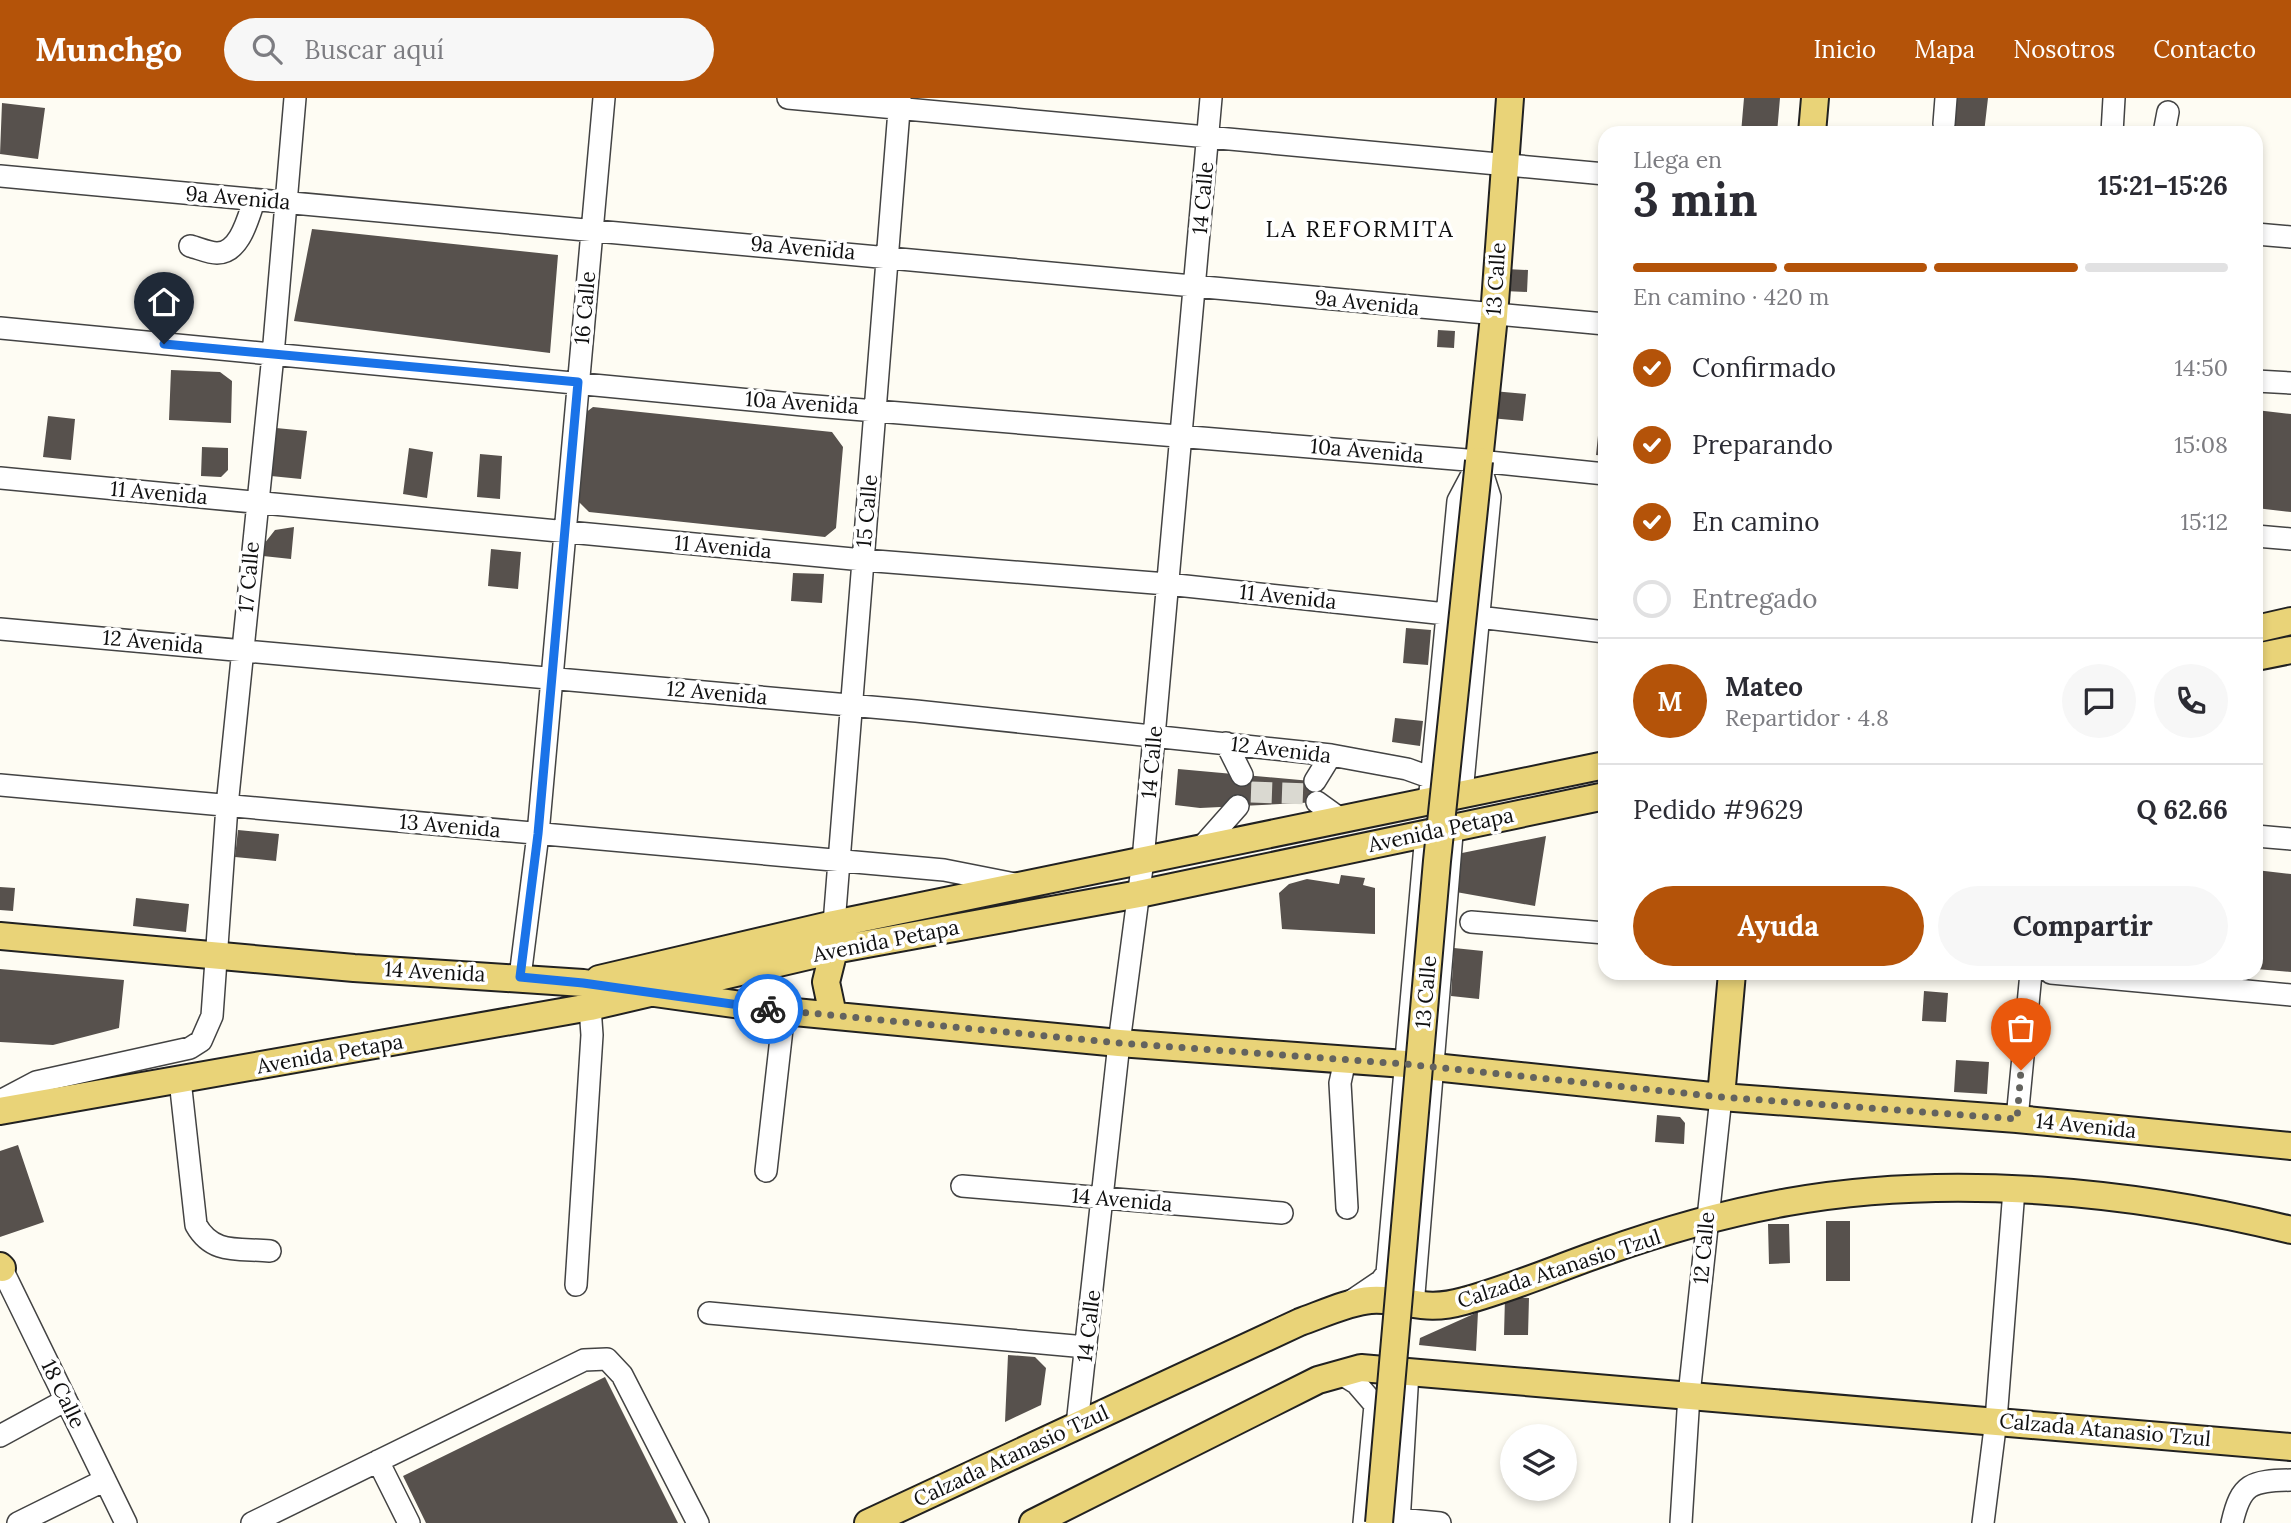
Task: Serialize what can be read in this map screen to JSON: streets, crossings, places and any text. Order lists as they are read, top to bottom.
{
  "streets": {
    "main road": [
      "13 Calle",
      "Avenida Petapa",
      "14 Avenida",
      "12 Calle",
      "Calzada Atanasio Tzul"
    ],
    "street": [
      "9a Avenida",
      "14 Calle",
      "16 Calle",
      "10a Avenida",
      "11 Avenida",
      "15 Calle",
      "17 Calle",
      "12 Avenida",
      "13 Avenida",
      "18 Calle"
    ]
  },
  "crossings": [
    ["9a Avenida", "14 Calle"],
    ["9a Avenida", "13 Calle"],
    ["9a Avenida", "16 Calle"],
    ["9a Avenida", "15 Calle"],
    ["9a Avenida", "17 Calle"],
    ["14 Calle", "10a Avenida"],
    ["14 Calle", "11 Avenida"],
    ["14 Calle", "12 Avenida"],
    ["14 Calle", "Avenida Petapa"],
    ["14 Calle", "14 Avenida"],
    ["14 Calle", "Calzada Atanasio Tzul"],
    ["13 Calle", "10a Avenida"],
    ["13 Calle", "11 Avenida"],
    ["13 Calle", "12 Avenida"],
    ["13 Calle", "Avenida Petapa"],
    ["13 Calle", "14 Avenida"],
    ["13 Calle", "Calzada Atanasio Tzul"],
    ["16 Calle", "10a Avenida"],
    ["16 Calle", "11 Avenida"],
    ["16 Calle", "12 Avenida"],
    ["16 Calle", "13 Avenida"],
    ["16 Calle", "14 Avenida"],
    ["10a Avenida", "15 Calle"],
    ["10a Avenida", "17 Calle"],
    ["11 Avenida", "15 Calle"],
    ["11 Avenida", "17 Calle"],
    ["15 Calle", "12 Avenida"],
    ["15 Calle", "13 Avenida"],
    ["15 Calle", "Avenida Petapa"],
    ["17 Calle", "12 Avenida"],
    ["17 Calle", "13 Avenida"],
    ["17 Calle", "14 Avenida"],
    ["12 Avenida", "Avenida Petapa"],
    ["13 Avenida", "Avenida Petapa"],
    ["Avenida Petapa", "14 Avenida"],
    ["14 Avenida", "12 Calle"],
    ["12 Calle", "Calzada Atanasio Tzul"]
  ],
  "districts": ["LA REFORMITA"],
  "page": {
    "header": "Munchgo",
    "search": "Buscar aquí",
    "nav": [
      "Inicio",
      "Mapa",
      "Nosotros",
      "Contacto"
    ],
    "heading": ["3 min", "Llega en", "15:21–15:26"],
    "panel": [
      "Mateo",
      "Repartidor · 4.8",
      "Pedido #9629",
      "Q 62.66"
    ],
    "bar": "En camino · 420 m",
    "list": [
      ["Confirmado", "14:50"],
      ["Preparando", "15:08"],
      ["En camino", "15:12"],
      "Entregado"
    ],
    "round": "M",
    "buttons": ["Ayuda", "Compartir"]
  }
}
